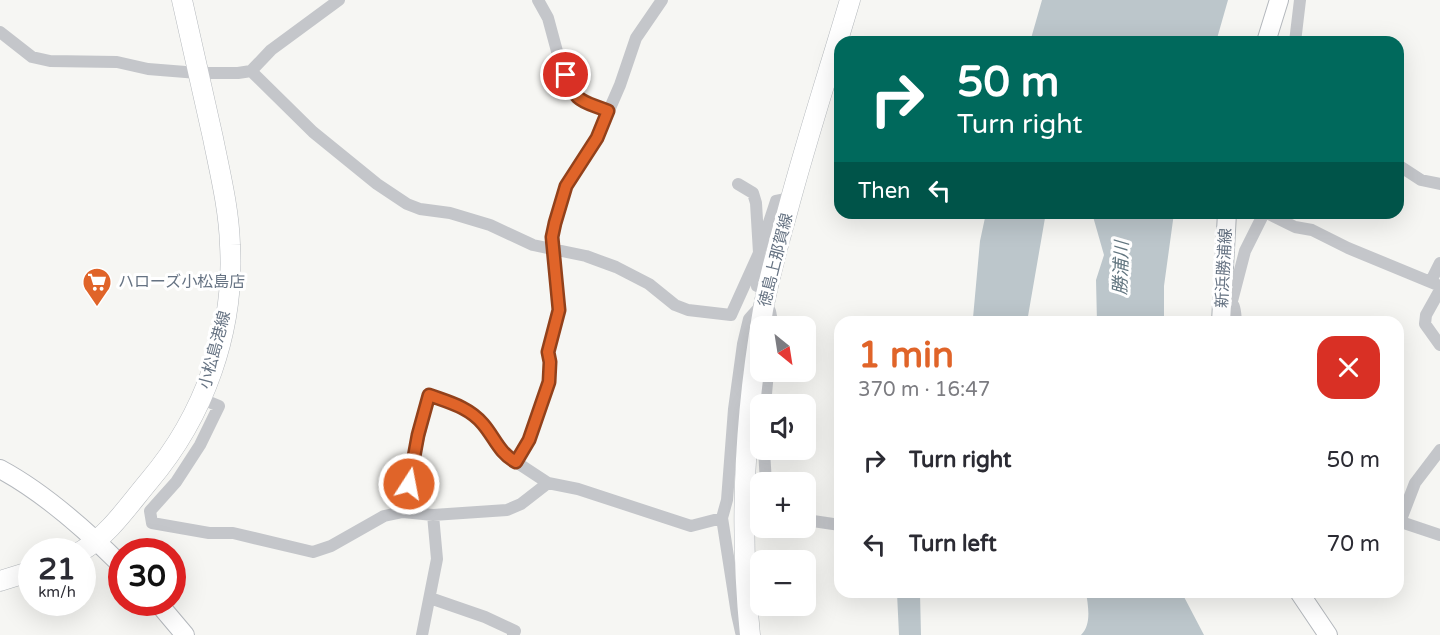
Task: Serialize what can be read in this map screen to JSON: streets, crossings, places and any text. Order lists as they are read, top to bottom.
{
  "streets": {
    "main road": ["徳島上那賀線", "新浜勝浦線", "小松島港線"]
  },
  "water": ["勝浦川"],
  "places": {
    "supermarket": ["ハローズ小松島店"]
  },
  "north": "bottom right",
  "page": {
    "turn": ["50 m", "Turn right"],
    "then": "Then",
    "map_buttons": ["+", "−"],
    "heading": ["1 min", "370 m · 16:47"],
    "list": [
      {
        "name": "Turn right",
        "value": "50 m"
      },
      {
        "name": "Turn left",
        "value": "70 m"
      }
    ],
    "speed": "21 km/h",
    "limit": "30"
  }
}
